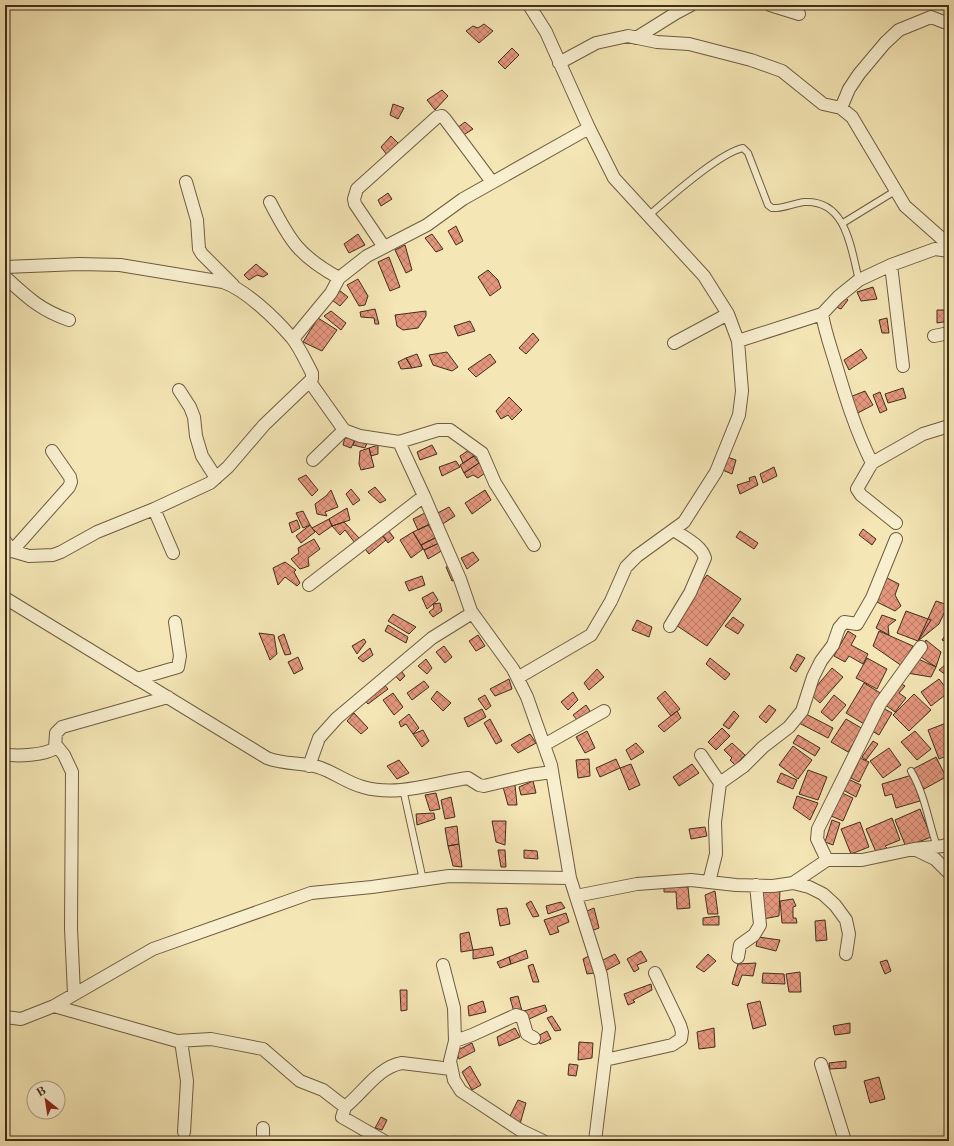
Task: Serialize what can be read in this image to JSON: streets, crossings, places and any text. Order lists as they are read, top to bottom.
{
  "north": "top left"
}
